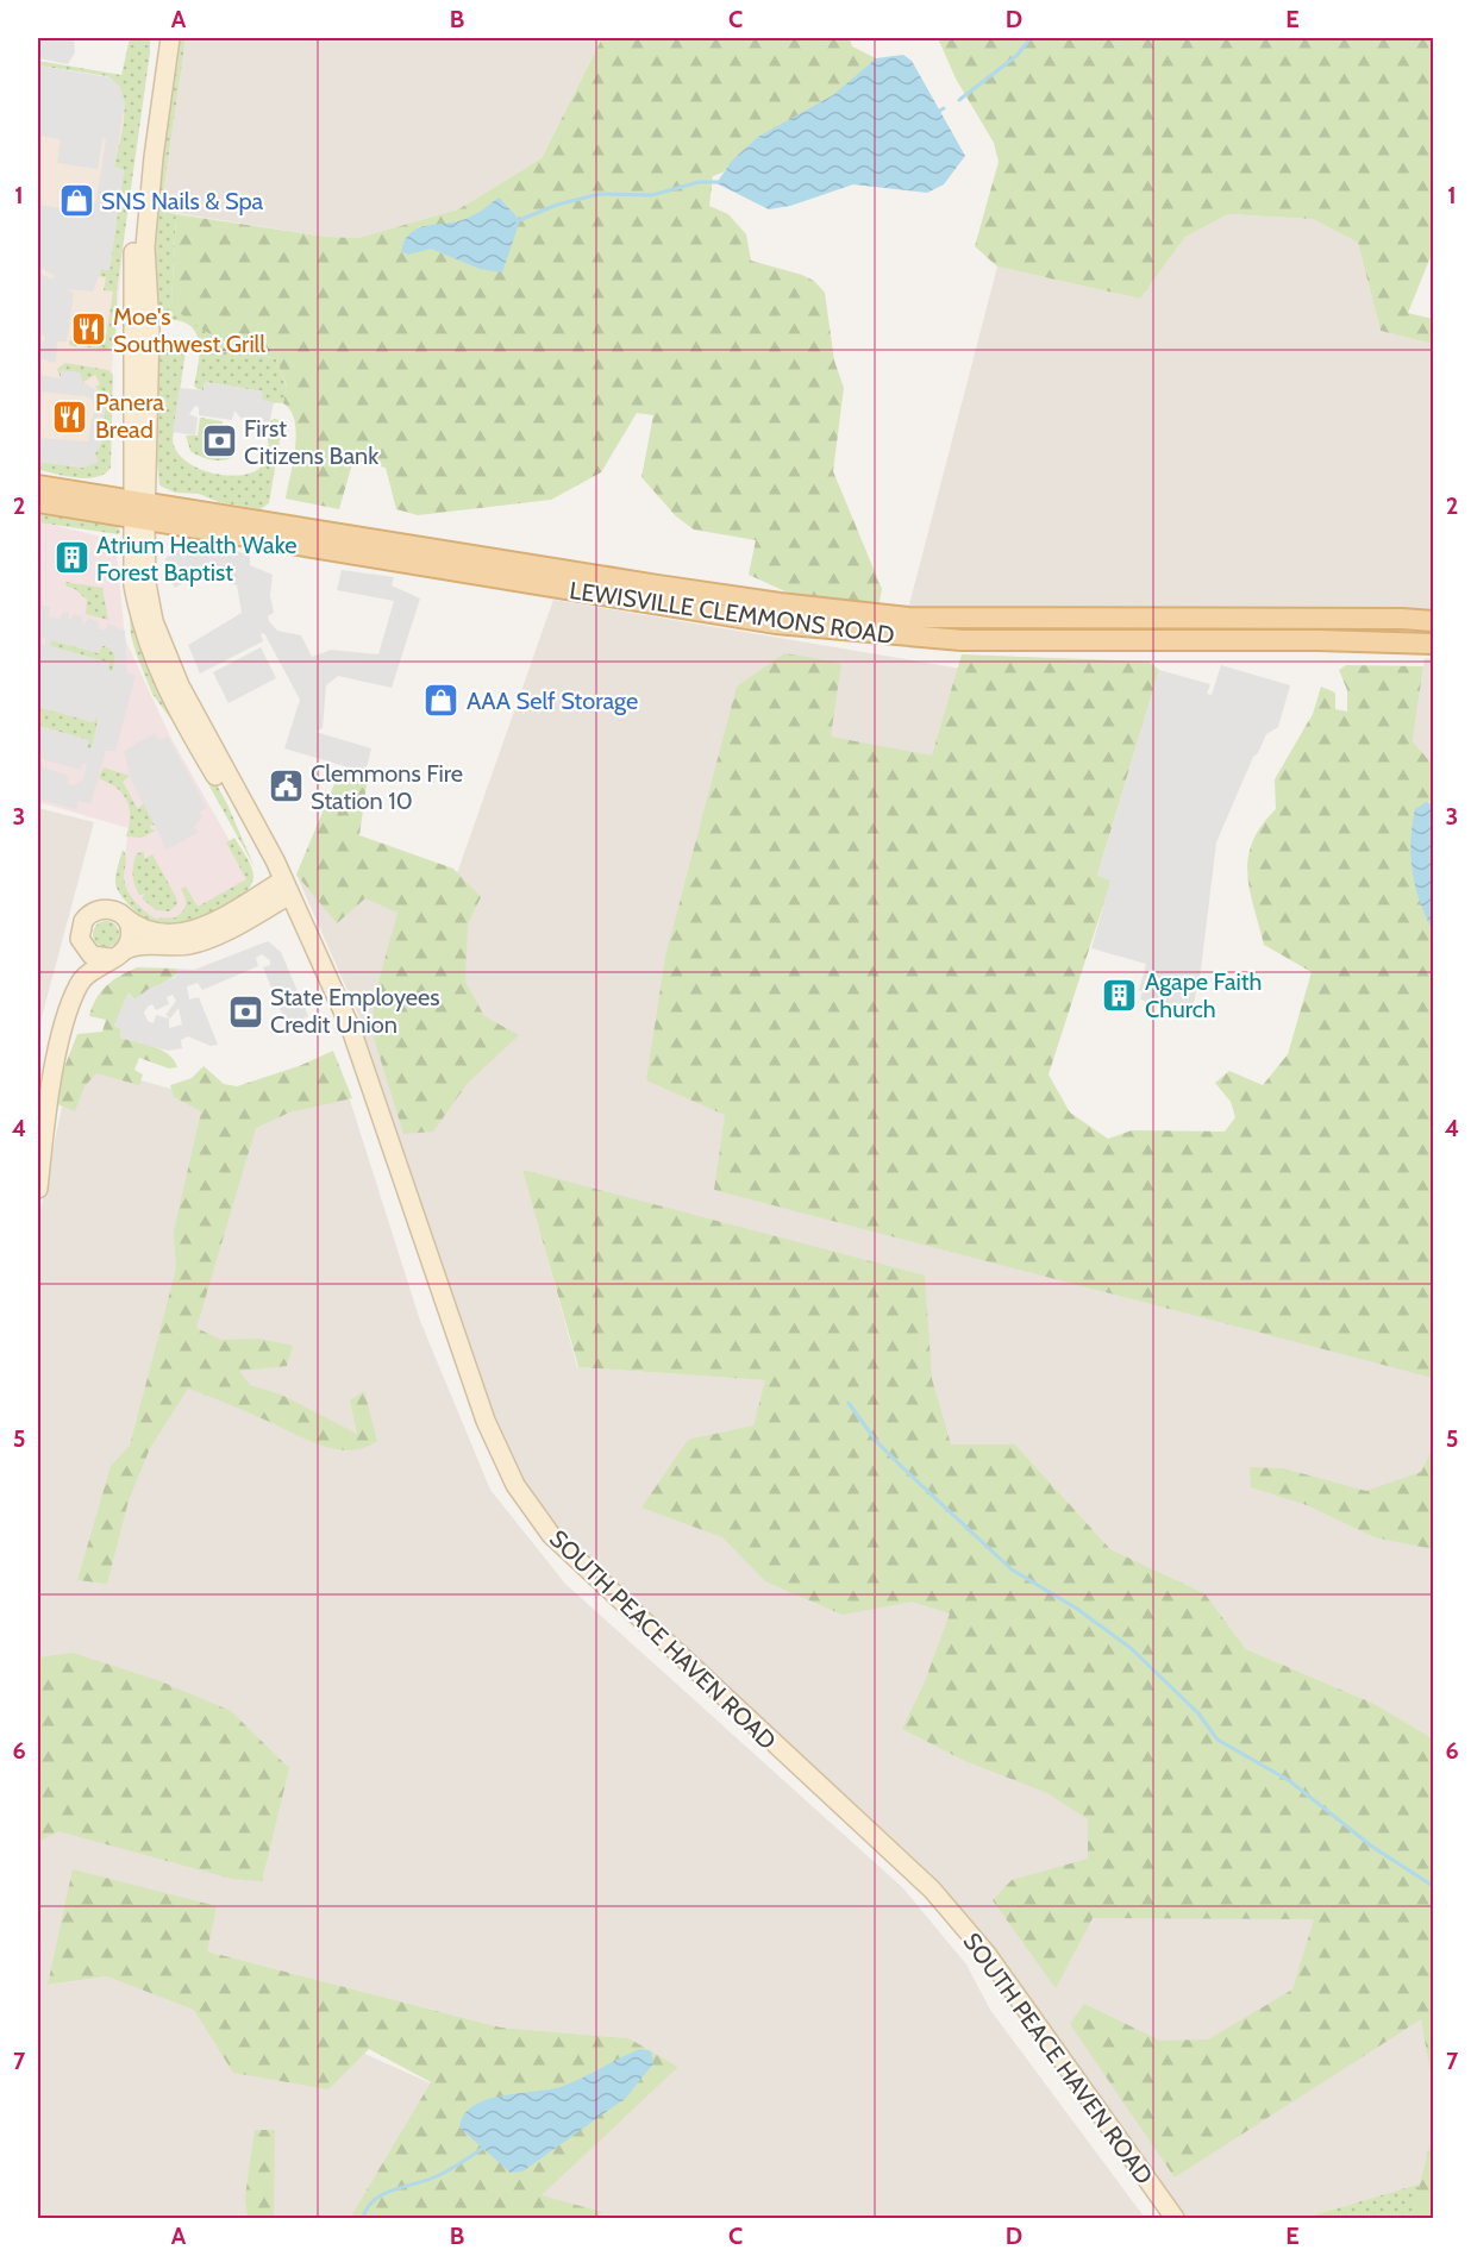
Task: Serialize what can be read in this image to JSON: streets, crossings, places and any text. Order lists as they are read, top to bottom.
{
  "streets": {
    "main road": ["LEWISVILLE CLEMMONS ROAD", "SOUTH PEACE HAVEN ROAD"]
  },
  "crossings": [
    ["LEWISVILLE CLEMMONS ROAD", "SOUTH PEACE HAVEN ROAD"]
  ],
  "places": {
    "shop": ["SNS Nails & Spa", "AAA Self Storage"],
    "restaurant": ["Moe's Southwest Grill", "Panera Bread"],
    "bank": ["First Citizens Bank", "State Employees Credit Union"],
    "building": ["Atrium Health Wake Forest Baptist", "Agape Faith Church"],
    "public building": ["Clemmons Fire Station 10"]
  },
  "grid": {
    "columns": [
      "A",
      "B",
      "C",
      "D",
      "E"
    ],
    "rows": [
      "1",
      "2",
      "3",
      "4",
      "5",
      "6",
      "7"
    ]
  }
}
